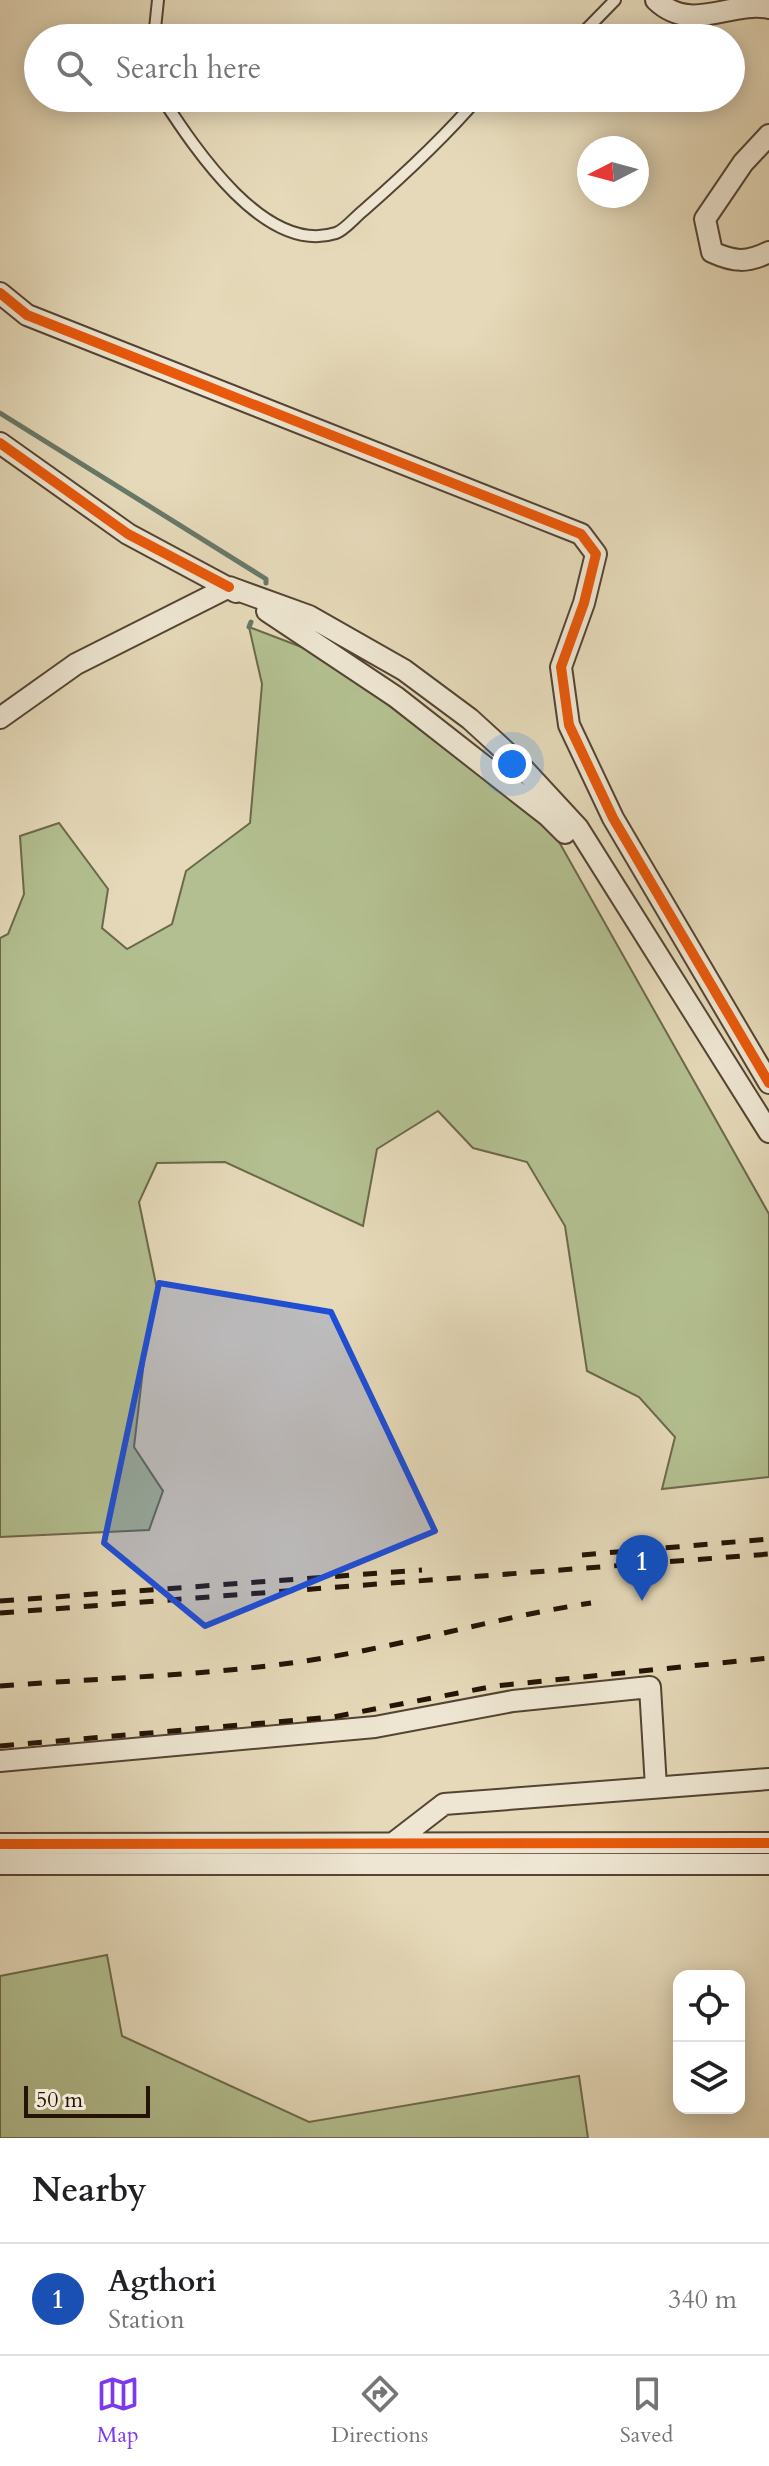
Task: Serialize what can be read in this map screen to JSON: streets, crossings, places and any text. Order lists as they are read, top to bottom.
{
  "scale_bar": "50 m",
  "north": "left",
  "page": {
    "search": "Search here",
    "pins": "1",
    "scale": "50 m",
    "heading": "Nearby",
    "list": [
      {
        "mark": "1",
        "name": "Agthori",
        "note": "Station",
        "value": "340 m"
      }
    ],
    "nav": ["Map", "Directions", "Saved"]
  }
}
